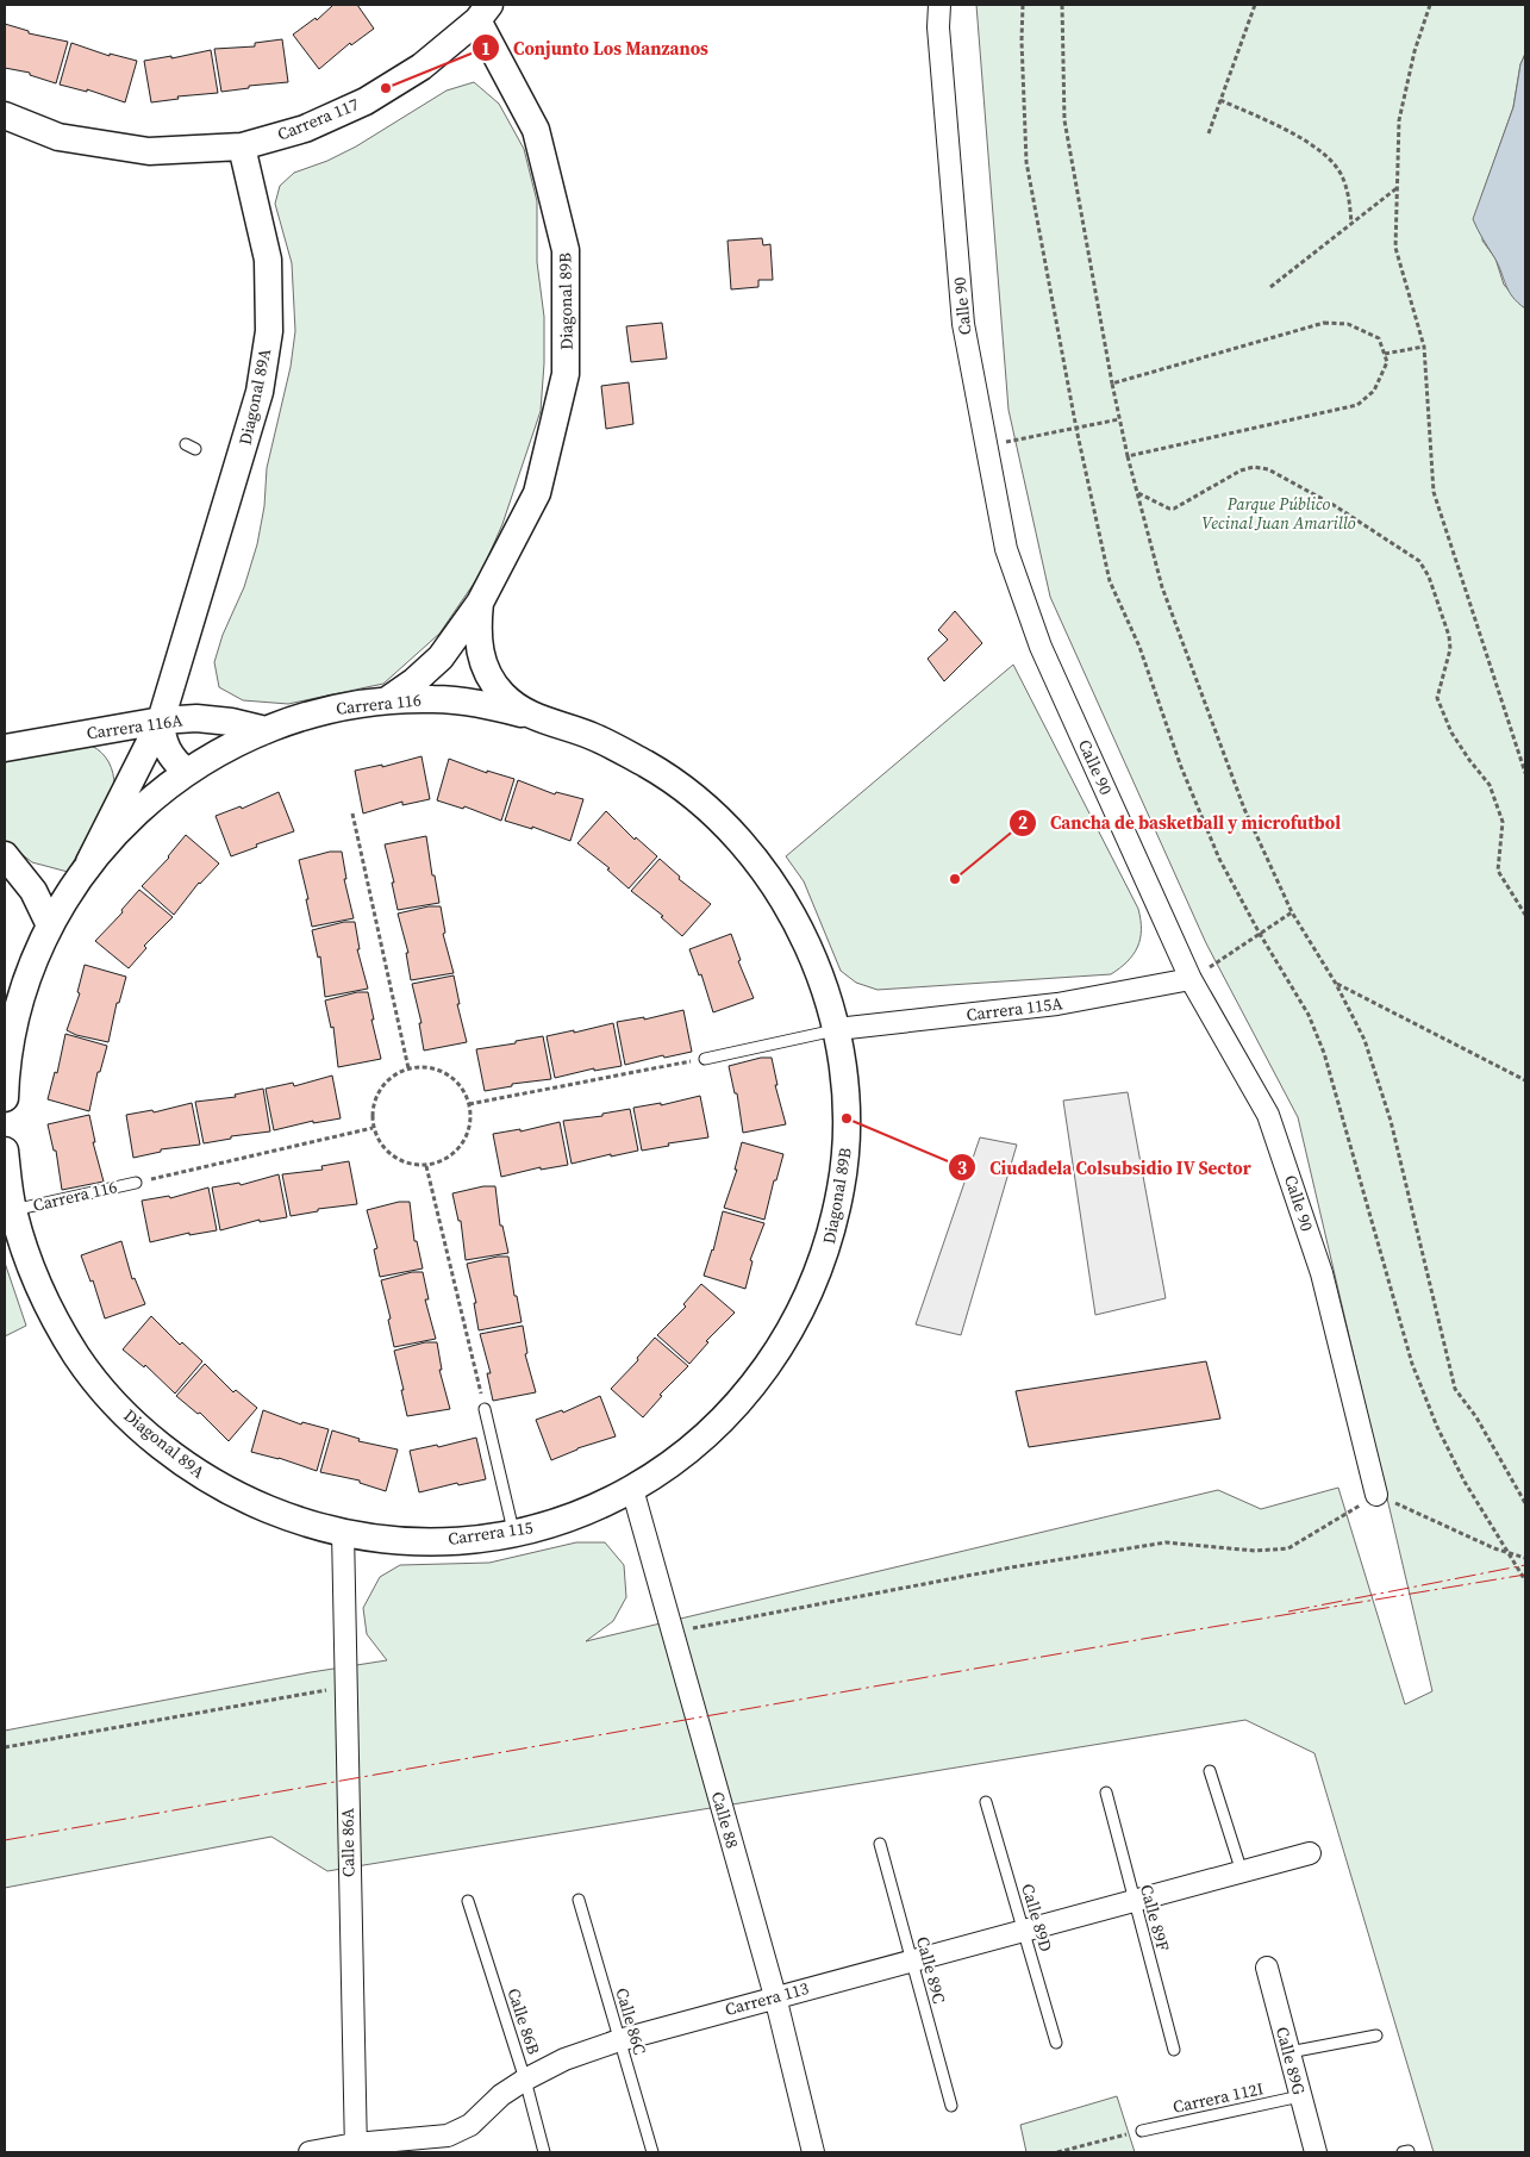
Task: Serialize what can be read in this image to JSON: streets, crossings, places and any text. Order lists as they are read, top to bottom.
{
  "streets": {
    "street": [
      "Carrera 117",
      "Diagonal 89B",
      "Calle 90",
      "Diagonal 89A",
      "Carrera 116",
      "Carrera 116A",
      "Carrera 115A",
      "Carrera 115",
      "Calle 88",
      "Calle 86A",
      "Carrera 113",
      "Calle 89G"
    ],
    "lane": [
      "Calle 89D",
      "Calle 89F",
      "Calle 89C",
      "Calle 86B",
      "Calle 86C",
      "Carrera 112I"
    ]
  },
  "crossings": [
    ["Carrera 117", "Diagonal 89B"],
    ["Carrera 117", "Diagonal 89A"],
    ["Diagonal 89B", "Carrera 116"],
    ["Diagonal 89B", "Carrera 115A"],
    ["Diagonal 89B", "Carrera 115"],
    ["Diagonal 89B", "Calle 88"],
    ["Calle 90", "Carrera 115A"],
    ["Diagonal 89A", "Carrera 116"],
    ["Diagonal 89A", "Carrera 116A"],
    ["Diagonal 89A", "Carrera 115"],
    ["Diagonal 89A", "Calle 86A"],
    ["Carrera 116", "Carrera 116A"],
    ["Carrera 115", "Calle 88"],
    ["Carrera 115", "Calle 86A"],
    ["Calle 88", "Carrera 113"],
    ["Calle 86A", "Carrera 113"],
    ["Calle 89D", "Carrera 113"],
    ["Calle 89F", "Carrera 113"],
    ["Calle 89C", "Carrera 113"],
    ["Carrera 113", "Calle 86B"],
    ["Carrera 113", "Calle 86C"],
    ["Calle 89G", "Carrera 112I"]
  ],
  "parks": ["Parque Público Vecinal Juan Amarillo"],
  "places": ["Conjunto Los Manzanos", "Cancha de basketball y microfutbol", "Ciudadela Colsubsidio IV Sector"]
}
